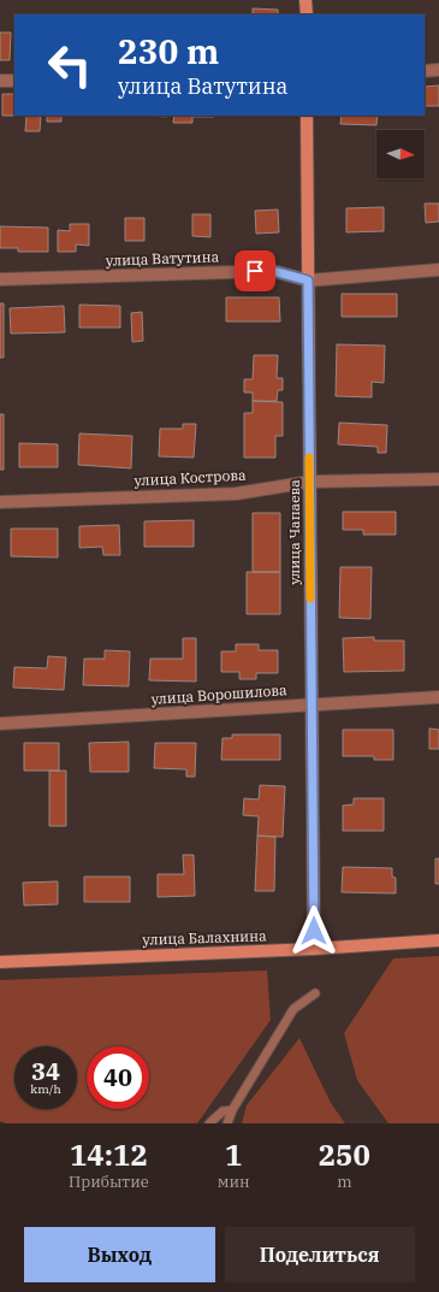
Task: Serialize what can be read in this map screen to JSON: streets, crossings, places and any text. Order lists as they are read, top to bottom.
{
  "streets": {
    "street": [
      "улица Ватутина",
      "улица Кострова",
      "улица Чапаева",
      "улица Ворошилова",
      "улица Балахнина"
    ]
  },
  "crossings": [
    ["улица Ватутина", "улица Чапаева"],
    ["улица Кострова", "улица Чапаева"],
    ["улица Чапаева", "улица Ворошилова"],
    ["улица Чапаева", "улица Балахнина"]
  ],
  "north": "right",
  "page": {
    "turn": ["230 m", "улица Ватутина"],
    "speed": "34 km/h",
    "limit": "40",
    "eta": [
      "14:12",
      "Прибытие",
      "1",
      "мин",
      "250",
      "m"
    ],
    "buttons": ["Выход", "Поделиться"]
  }
}
